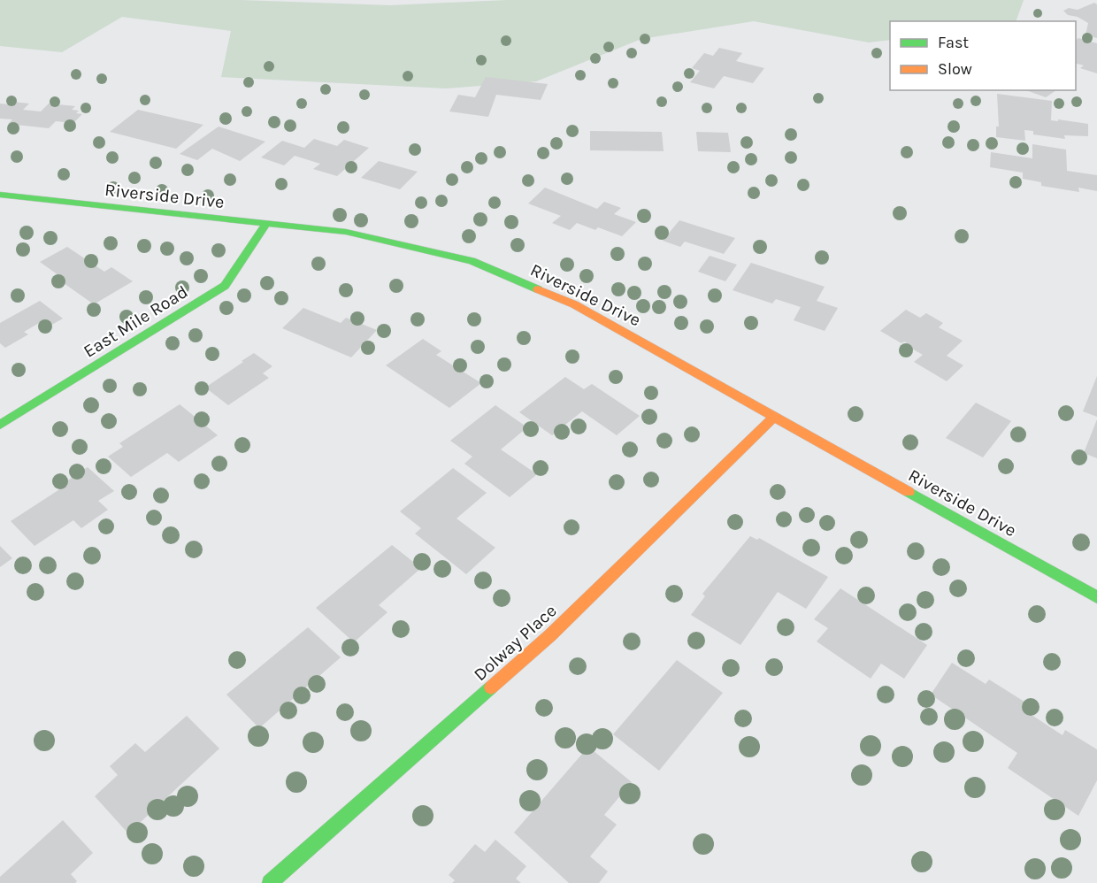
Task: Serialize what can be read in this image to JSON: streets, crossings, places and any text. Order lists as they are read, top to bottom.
{
  "streets": {
    "main road": ["Riverside Drive", "East Mile Road", "Dolway Place"]
  },
  "crossings": [
    ["Riverside Drive", "East Mile Road"],
    ["Riverside Drive", "Dolway Place"]
  ],
  "legend": ["Fast", "Slow"]
}
